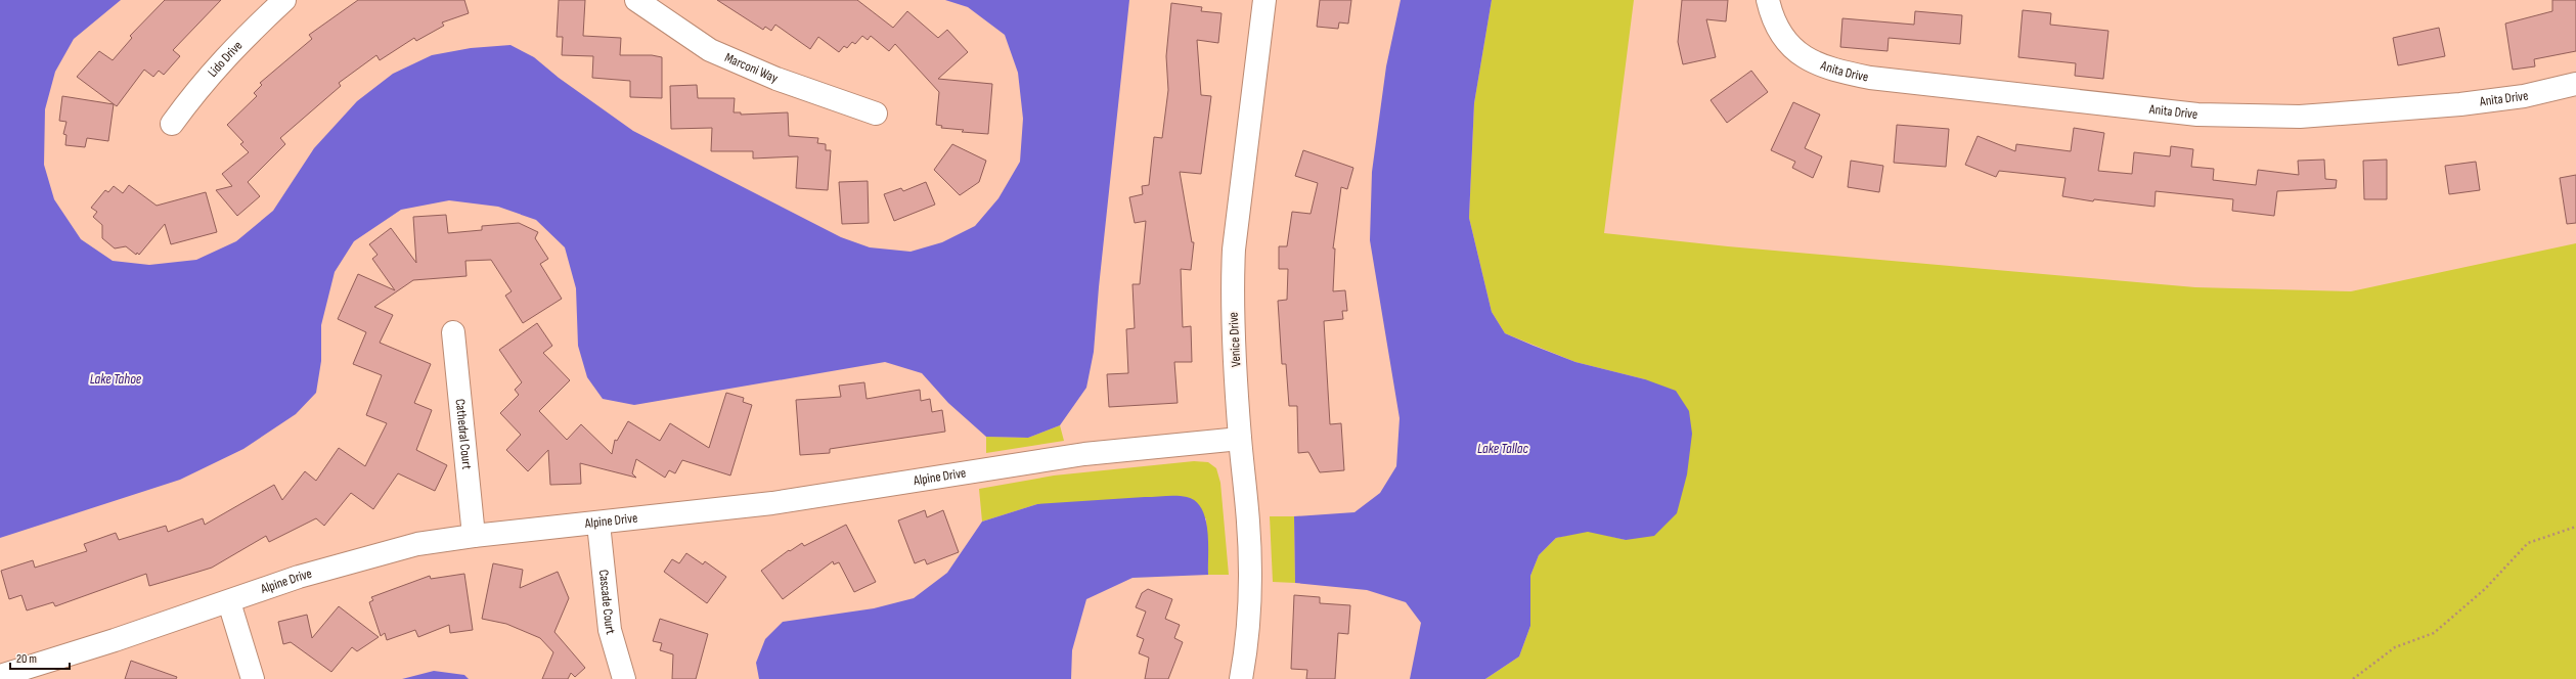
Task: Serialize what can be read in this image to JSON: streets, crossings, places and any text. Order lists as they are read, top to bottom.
{
  "streets": {
    "street": [
      "Lido Drive",
      "Marconi Way",
      "Anita Drive",
      "Venice Drive",
      "Cathedral Court",
      "Alpine Drive",
      "Cascade Court"
    ]
  },
  "crossings": [
    ["Venice Drive", "Alpine Drive"],
    ["Cathedral Court", "Alpine Drive"],
    ["Alpine Drive", "Cascade Court"]
  ],
  "water": ["Lake Tahoe", "Lake Tallac"],
  "scale_bar": "20 m"
}
